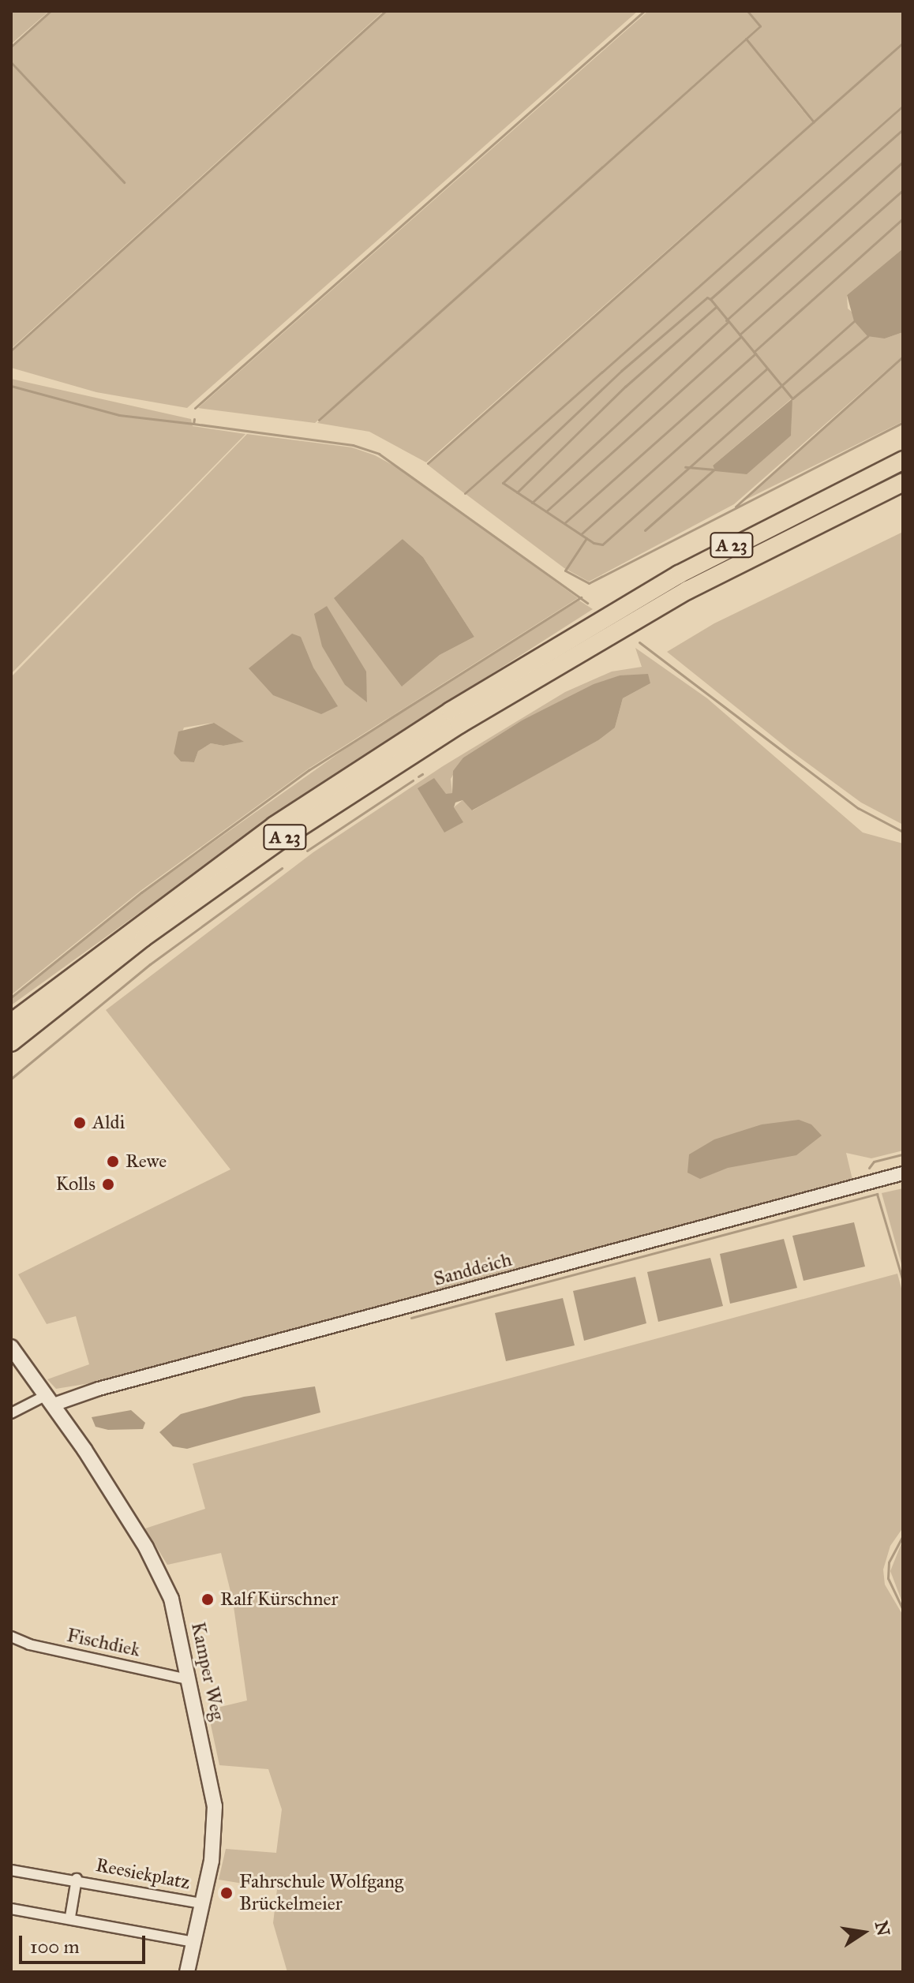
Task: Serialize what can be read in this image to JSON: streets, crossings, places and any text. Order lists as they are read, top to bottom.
{
  "streets": {
    "highway": ["A 23"],
    "main road": ["Kamper Weg"],
    "street": ["Sanddeich", "Fischdiek", "Reesiekplatz"]
  },
  "crossings": [
    ["Sanddeich", "Kamper Weg"],
    ["Fischdiek", "Kamper Weg"],
    ["Kamper Weg", "Reesiekplatz"]
  ],
  "places": [
    "Aldi",
    "Rewe",
    "Kolls",
    "Ralf Kürschner",
    "Fahrschule Wolfgang Brückelmeier"
  ],
  "scale_bar": "100 m",
  "north": "right"
}
